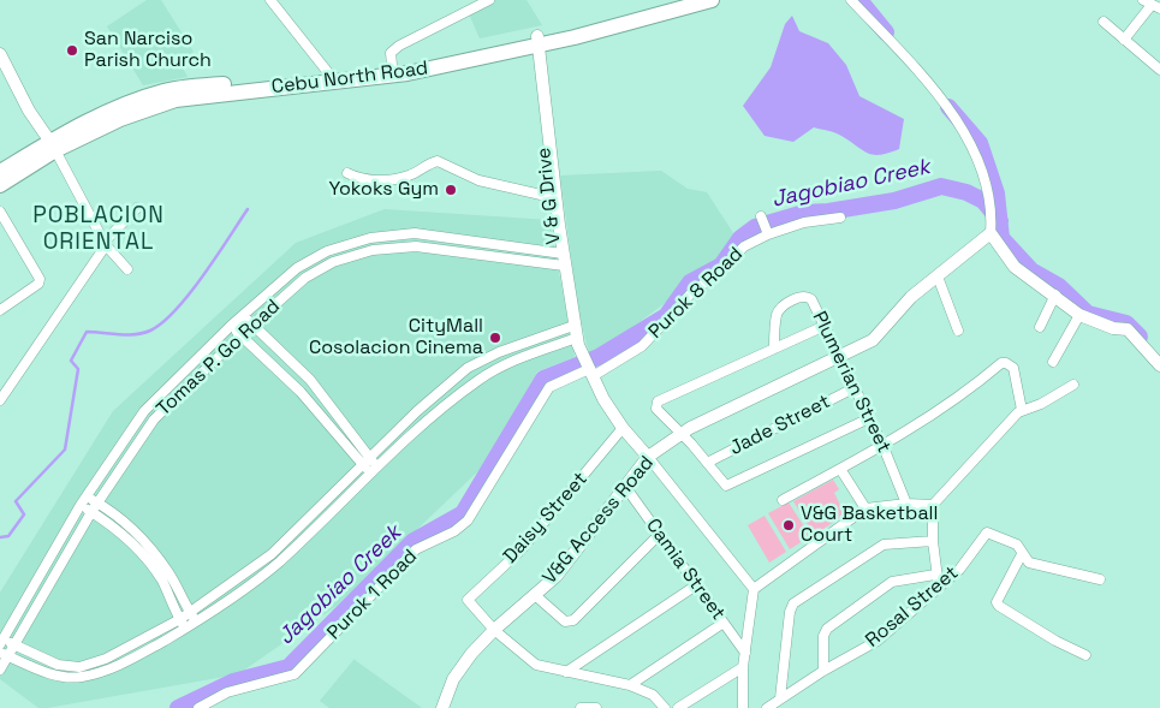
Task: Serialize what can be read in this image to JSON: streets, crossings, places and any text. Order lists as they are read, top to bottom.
{
  "streets": {
    "main road": ["Cebu North Road"],
    "street": [
      "V & G Drive",
      "Purok 8 Road",
      "Tomas P. Go Road",
      "Plumerian Street",
      "Jade Street",
      "Daisy Street",
      "V&G Access Road",
      "Camia Street",
      "Purok 1 Road",
      "Rosal Street"
    ]
  },
  "crossings": [
    ["Cebu North Road", "V & G Drive"],
    ["V & G Drive", "Purok 8 Road"],
    ["V & G Drive", "Tomas P. Go Road"],
    ["V & G Drive", "Daisy Street"],
    ["V & G Drive", "V&G Access Road"],
    ["V & G Drive", "Purok 1 Road"],
    ["Purok 8 Road", "Purok 1 Road"],
    ["Plumerian Street", "Jade Street"],
    ["Plumerian Street", "V&G Access Road"],
    ["Daisy Street", "V&G Access Road"],
    ["V&G Access Road", "Camia Street"]
  ],
  "districts": ["POBLACION ORIENTAL"],
  "water": ["Jagobiao Creek"],
  "places": [
    "San Narciso Parish Church",
    "Yokoks Gym",
    "CityMall Cosolacion Cinema",
    "V&G Basketball Court"
  ]
}
